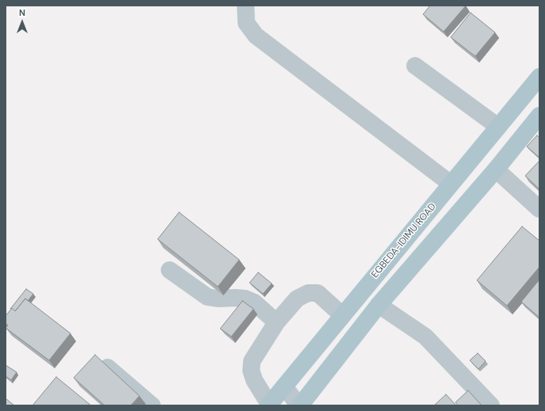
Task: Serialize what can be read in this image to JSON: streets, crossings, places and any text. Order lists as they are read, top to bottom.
{
  "streets": {
    "main road": ["EGBEDA-IDIMU ROAD"]
  },
  "north": "top"
}
